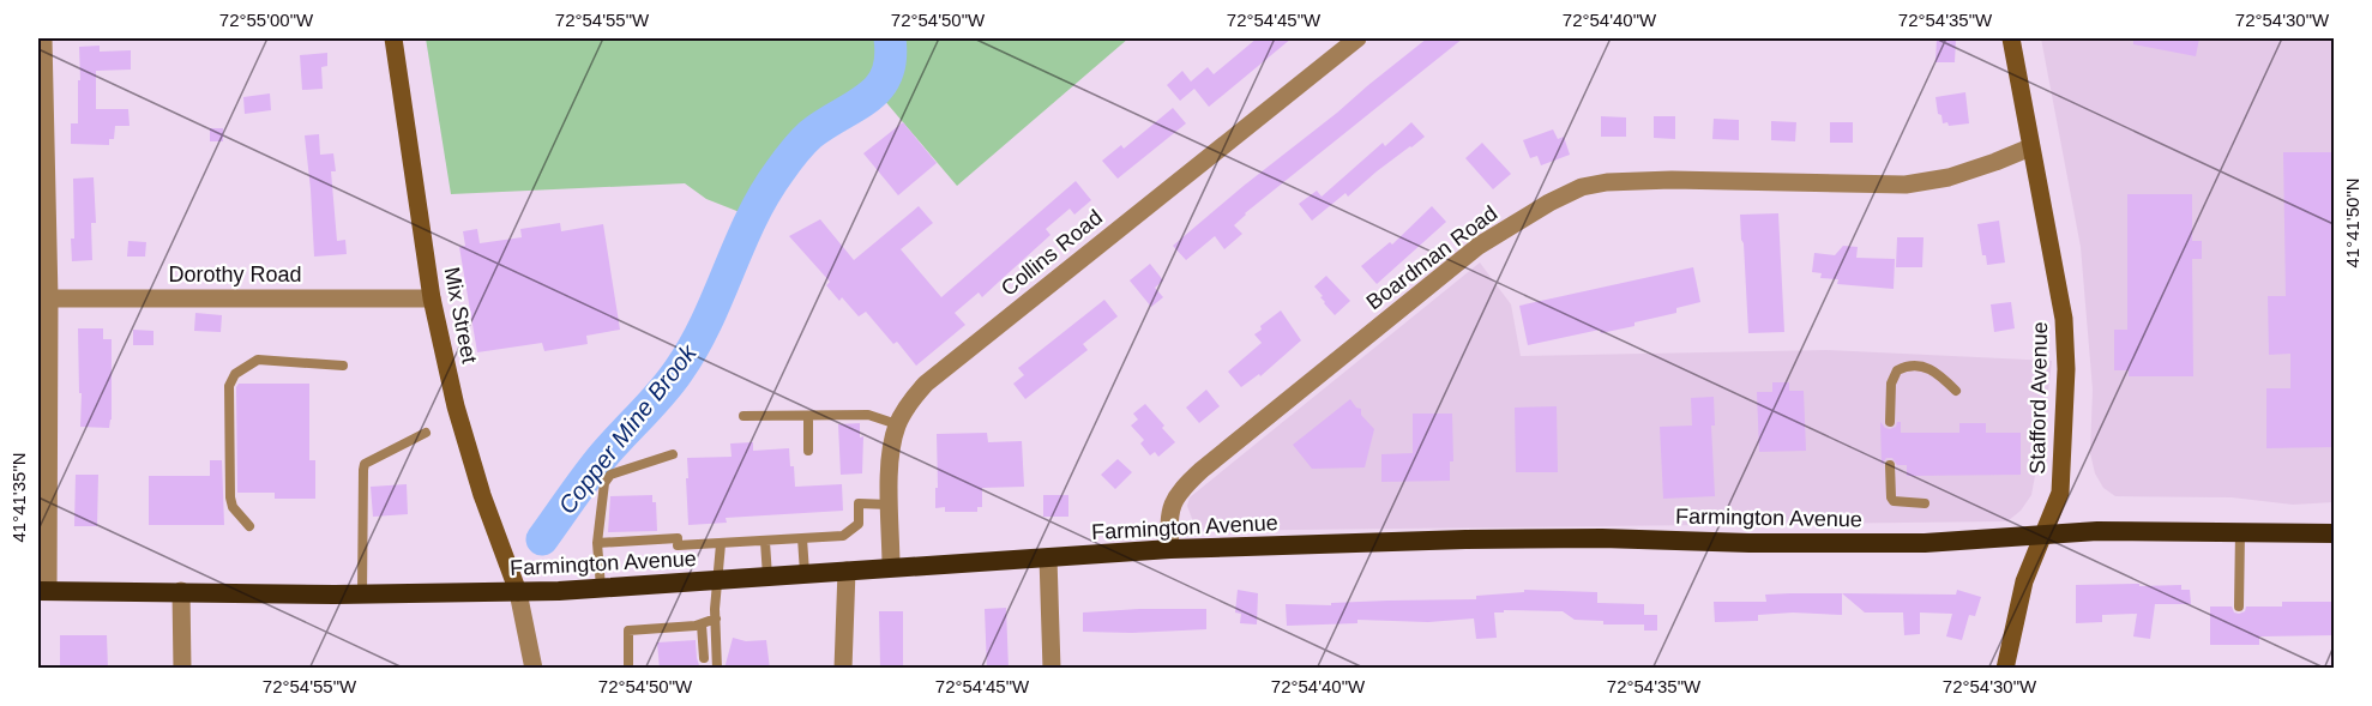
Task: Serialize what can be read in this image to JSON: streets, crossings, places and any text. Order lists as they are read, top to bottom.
{
  "streets": {
    "highway": ["Farmington Avenue"],
    "main road": ["Mix Street", "Stafford Avenue"],
    "street": ["Collins Road", "Boardman Road", "Dorothy Road"]
  },
  "crossings": [
    ["Collins Road", "Farmington Avenue"],
    ["Boardman Road", "Stafford Avenue"],
    ["Boardman Road", "Farmington Avenue"],
    ["Dorothy Road", "Mix Street"],
    ["Mix Street", "Farmington Avenue"],
    ["Stafford Avenue", "Farmington Avenue"]
  ],
  "water": ["Copper Mine Brook"],
  "coordinates": [
    "72°55'00\"W",
    "72°54'55\"W",
    "72°54'50\"W",
    "72°54'45\"W",
    "72°54'40\"W",
    "72°54'35\"W",
    "72°54'30\"W",
    "41°41'50\"N",
    "41°41'35\"N"
  ]
}
